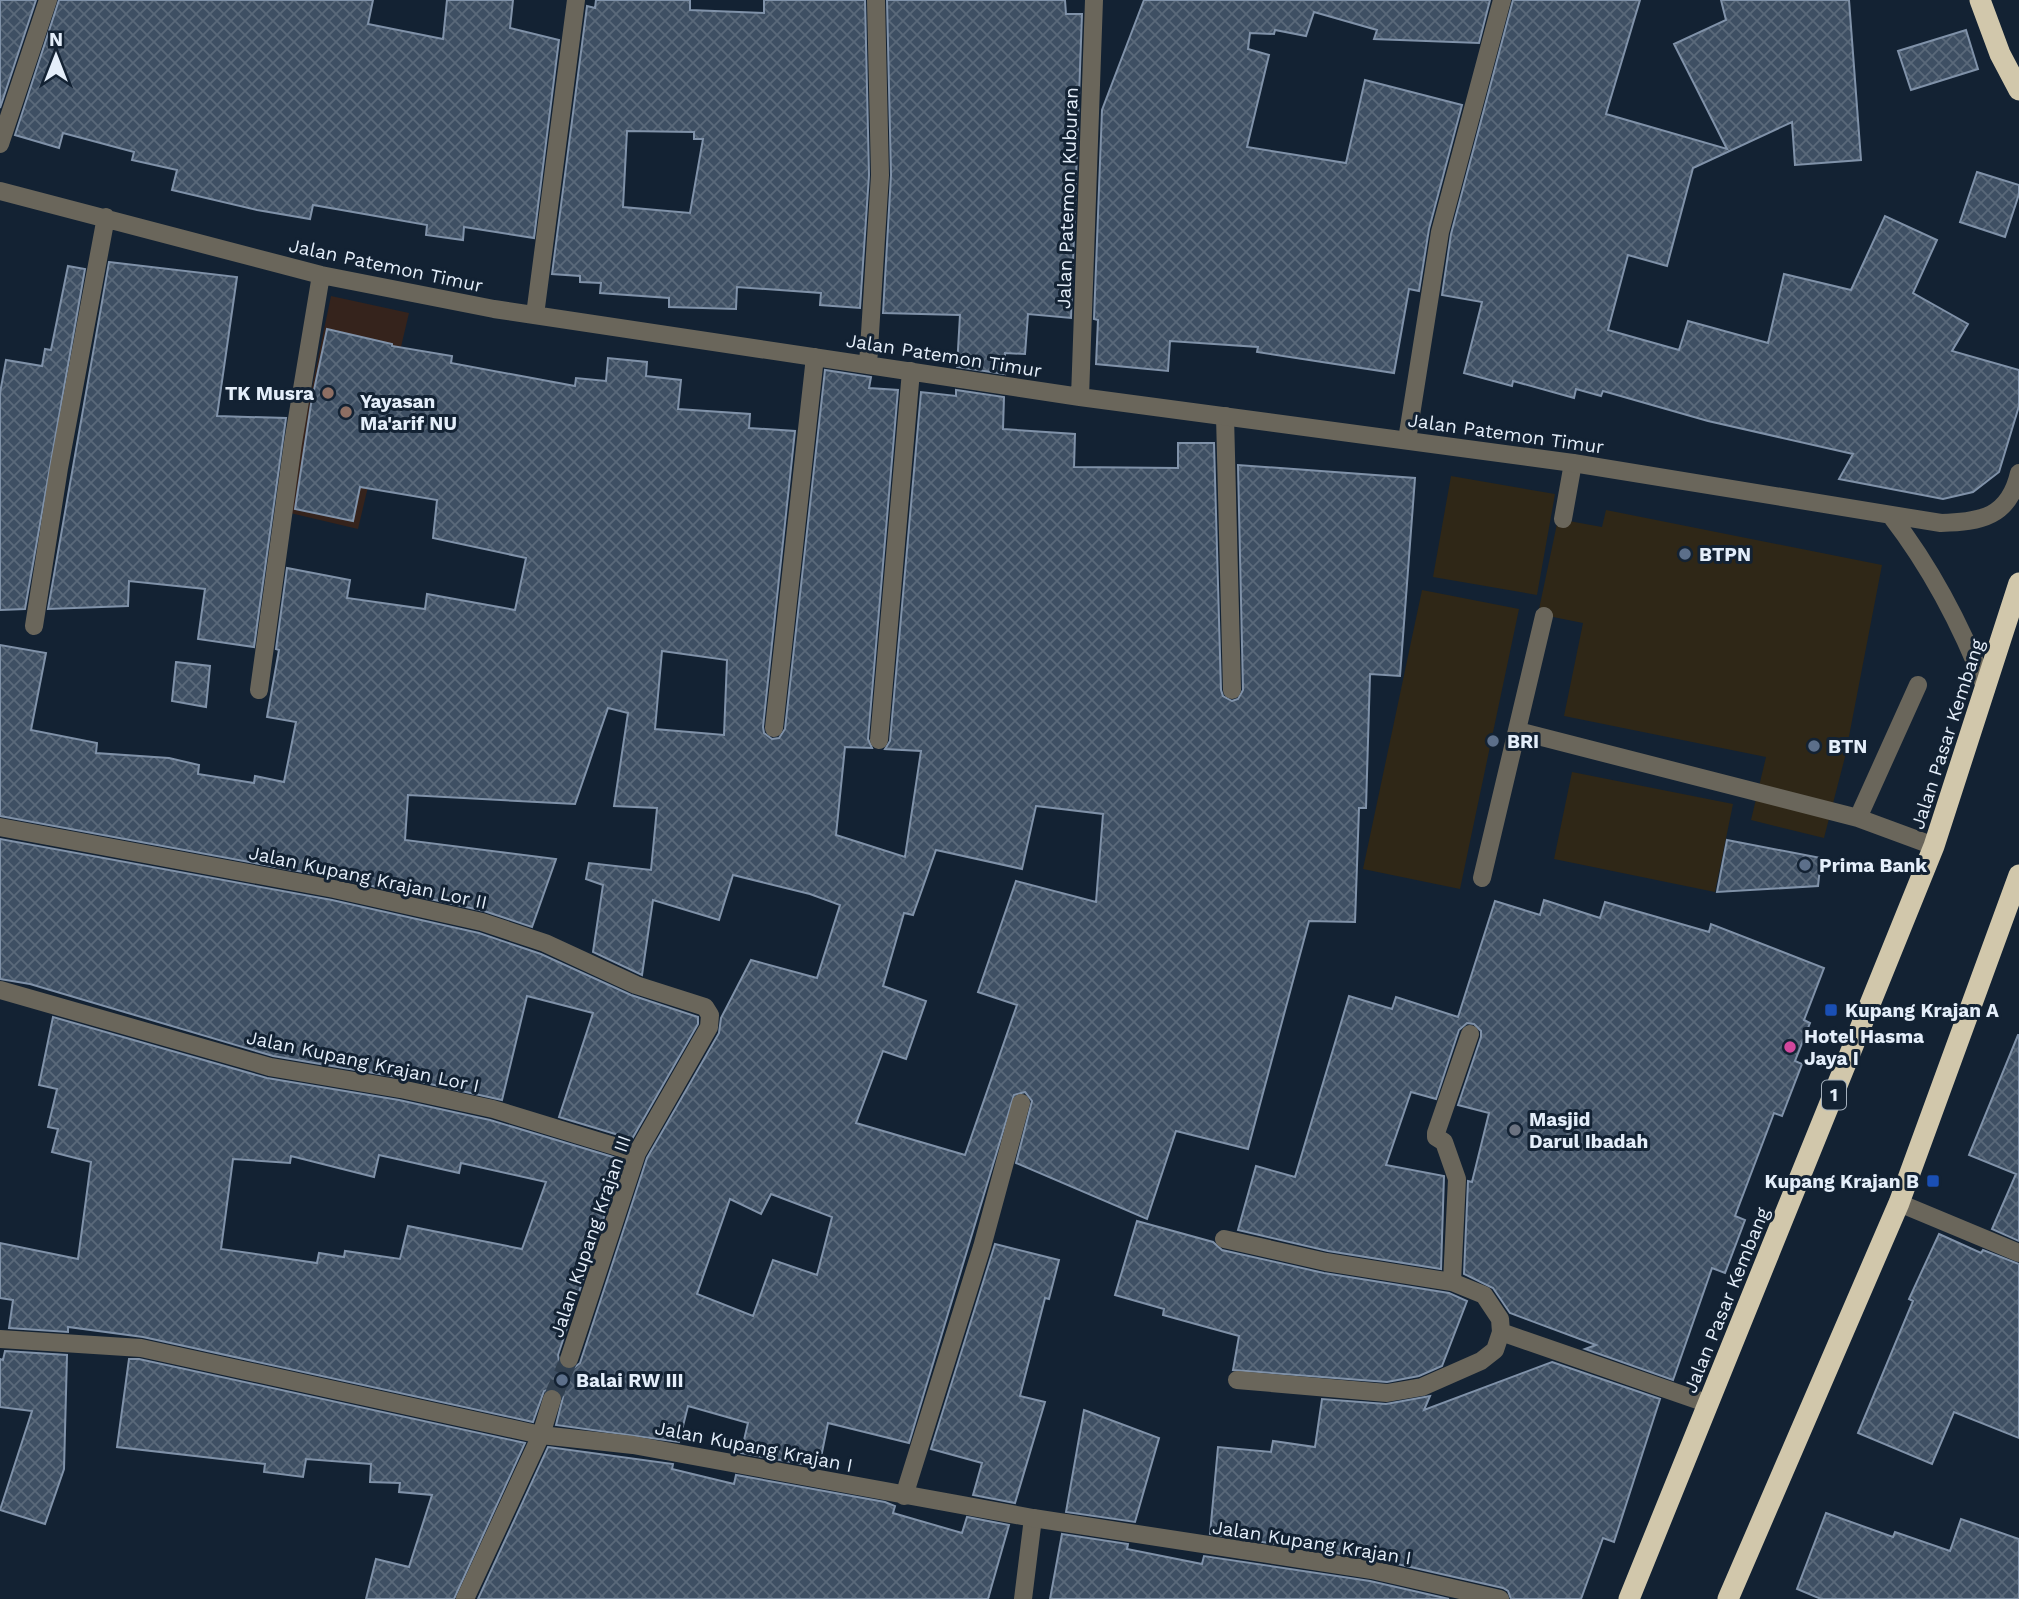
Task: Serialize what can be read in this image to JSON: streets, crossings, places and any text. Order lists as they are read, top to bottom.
{
  "streets": {
    "highway": ["Jalan Pasar Kembang", "1"],
    "street": [
      "Jalan Patemon Kuburan",
      "Jalan Patemon Timur",
      "Jalan Kupang Krajan Lor II",
      "Jalan Kupang Krajan Lor I",
      "Jalan Kupang Krajan III",
      "Jalan Kupang Krajan I"
    ]
  },
  "crossings": [
    ["Jalan Patemon Kuburan", "Jalan Patemon Timur"],
    ["Jalan Kupang Krajan Lor II", "Jalan Kupang Krajan III"],
    ["Jalan Kupang Krajan Lor I", "Jalan Kupang Krajan III"]
  ],
  "places": {
    "other": [
      "TK Musra",
      "Yayasan Ma'arif NU",
      "BTPN",
      "BRI",
      "BTN",
      "Prima Bank",
      "Hotel Hasma Jaya I",
      "Masjid Darul Ibadah",
      "Balai RW III"
    ],
    "transit": ["Kupang Krajan A", "Kupang Krajan B"]
  },
  "north": "top"
}
